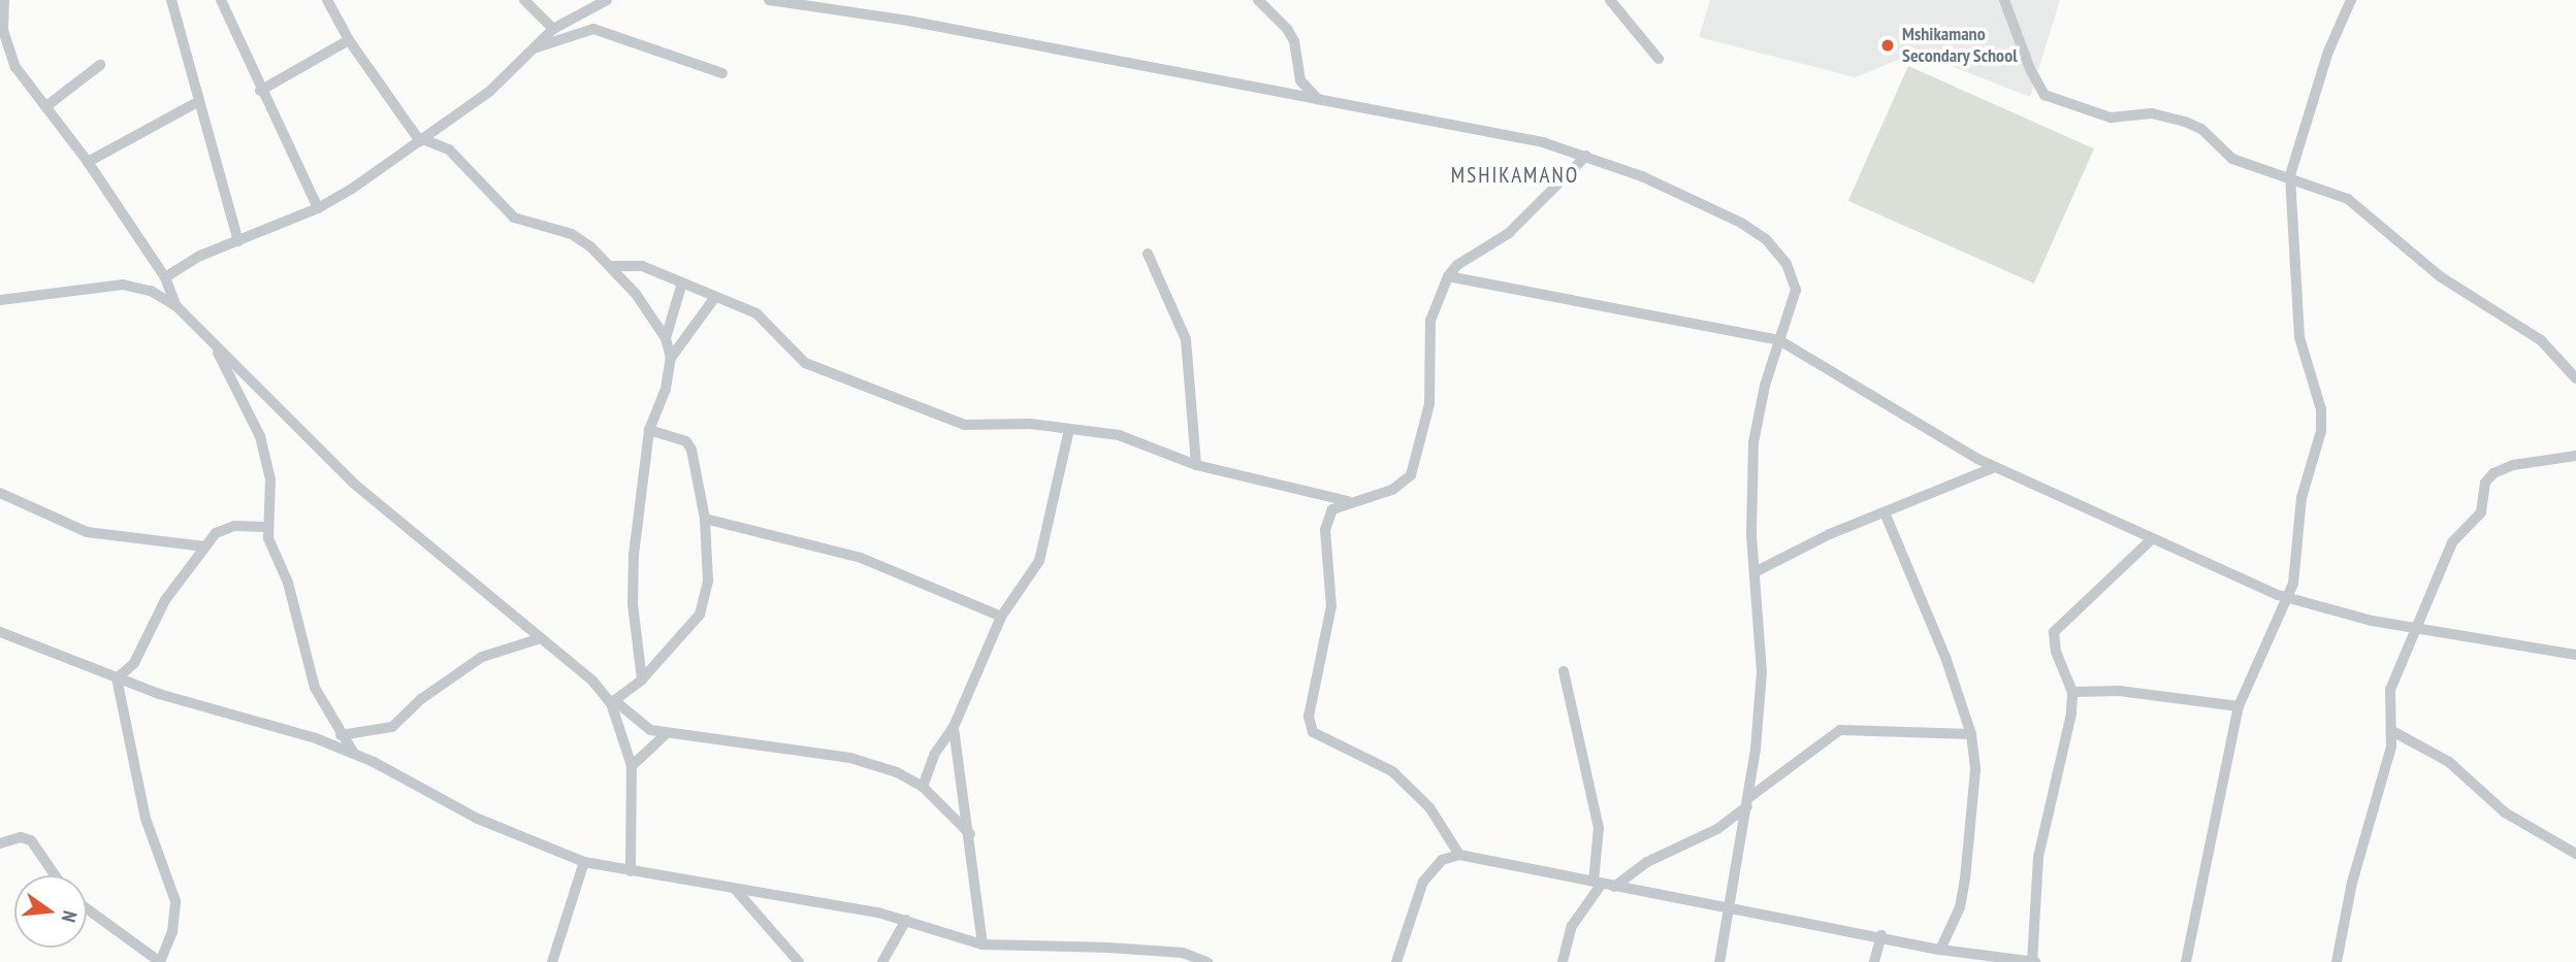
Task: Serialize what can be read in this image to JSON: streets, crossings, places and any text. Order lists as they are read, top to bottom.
{
  "districts": ["MSHIKAMANO"],
  "places": ["Mshikamano Secondary School"],
  "north": "right"
}
